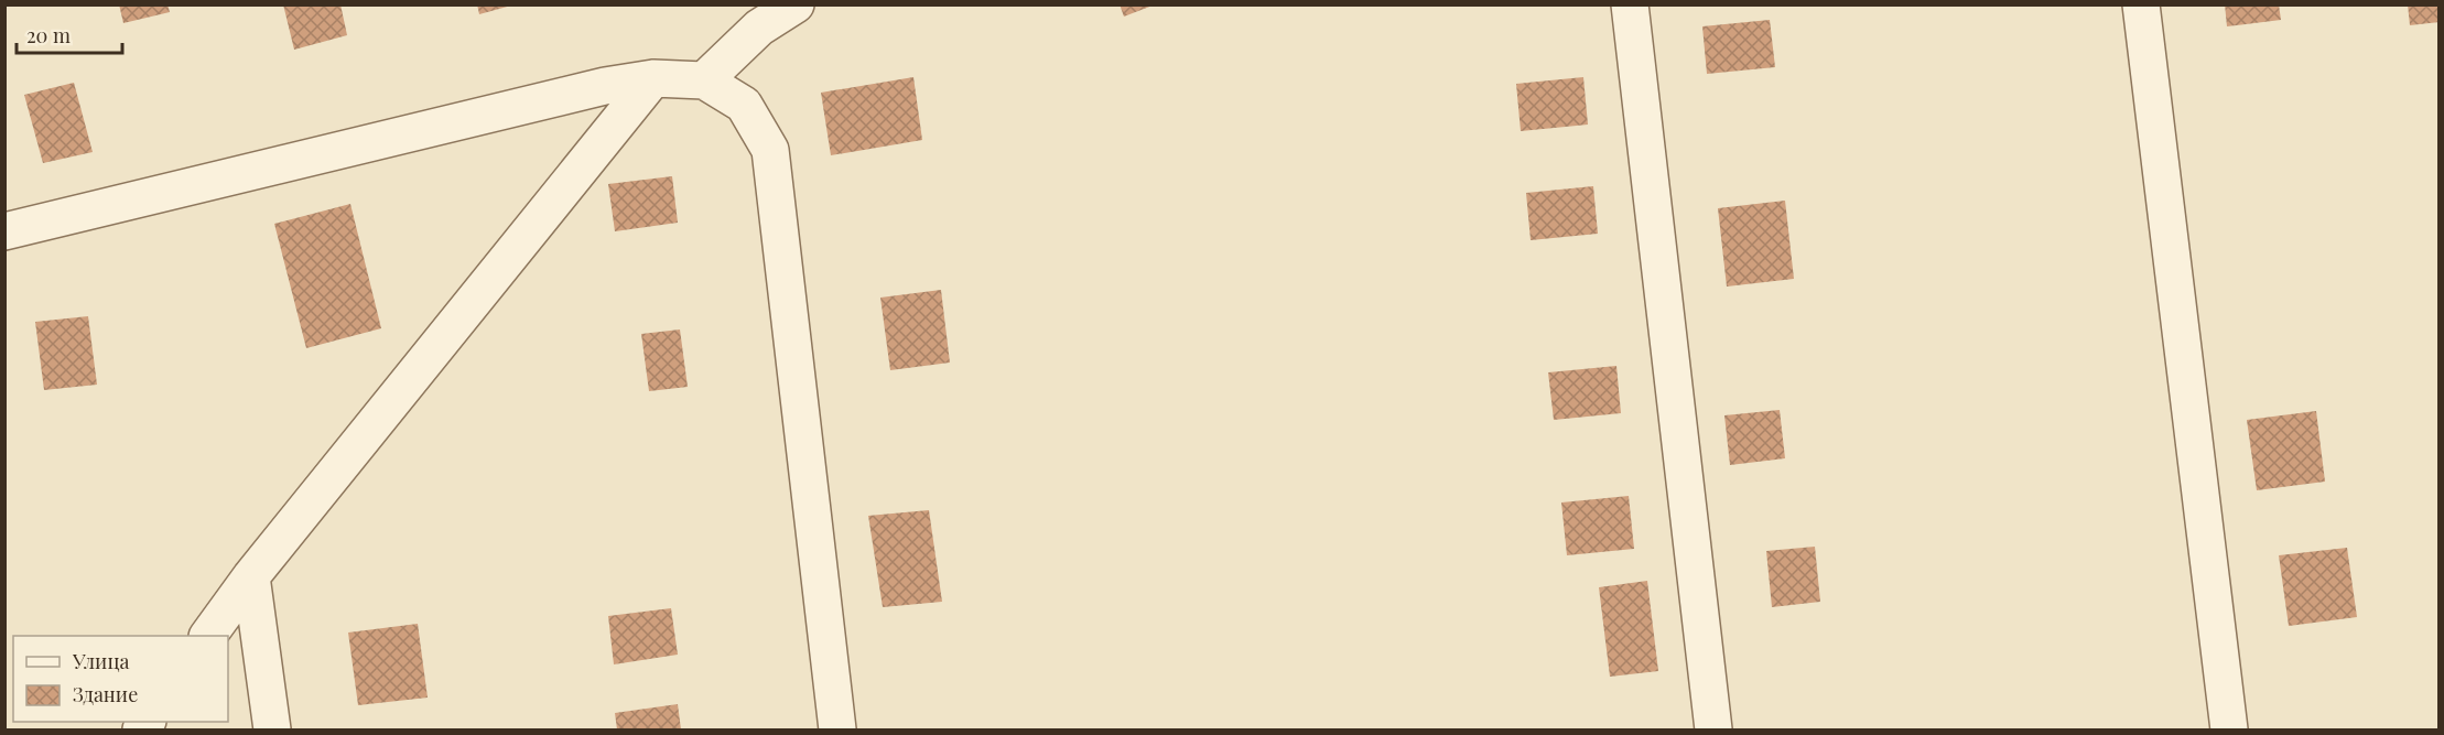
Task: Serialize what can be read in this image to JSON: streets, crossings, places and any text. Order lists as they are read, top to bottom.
{
  "legend": ["Улица", "Здание"],
  "scale_bar": "20 m"
}
